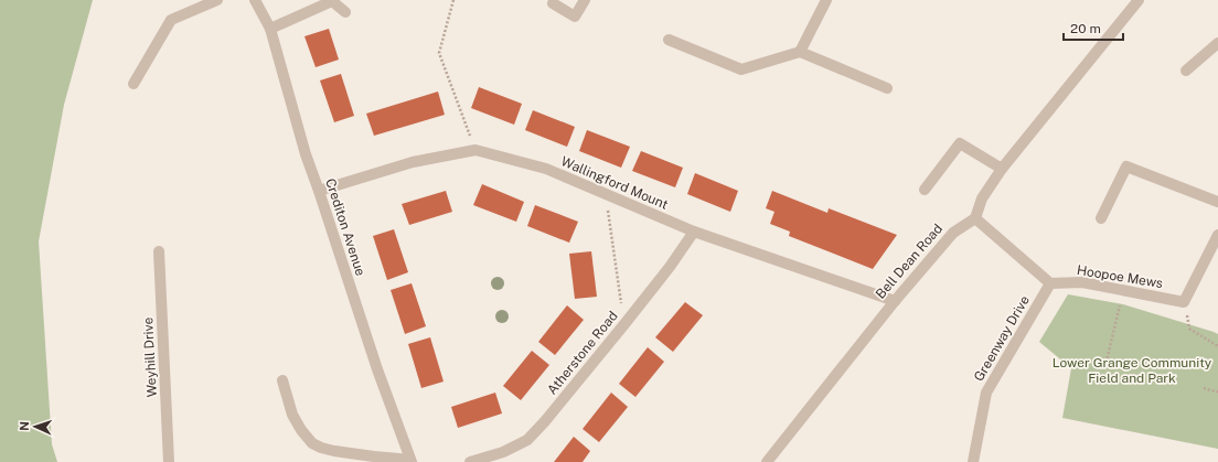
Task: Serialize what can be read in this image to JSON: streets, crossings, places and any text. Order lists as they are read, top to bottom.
{
  "streets": {
    "street": [
      "Wallingford Mount",
      "Crediton Avenue",
      "Bell Dean Road",
      "Hoopoe Mews",
      "Greenway Drive",
      "Atherstone Road",
      "Weyhill Drive"
    ]
  },
  "crossings": [
    ["Wallingford Mount", "Crediton Avenue"],
    ["Wallingford Mount", "Bell Dean Road"],
    ["Wallingford Mount", "Atherstone Road"],
    ["Hoopoe Mews", "Greenway Drive"]
  ],
  "parks": ["Lower Grange Community Field and Park"],
  "scale_bar": "20 m",
  "north": "left"
}
